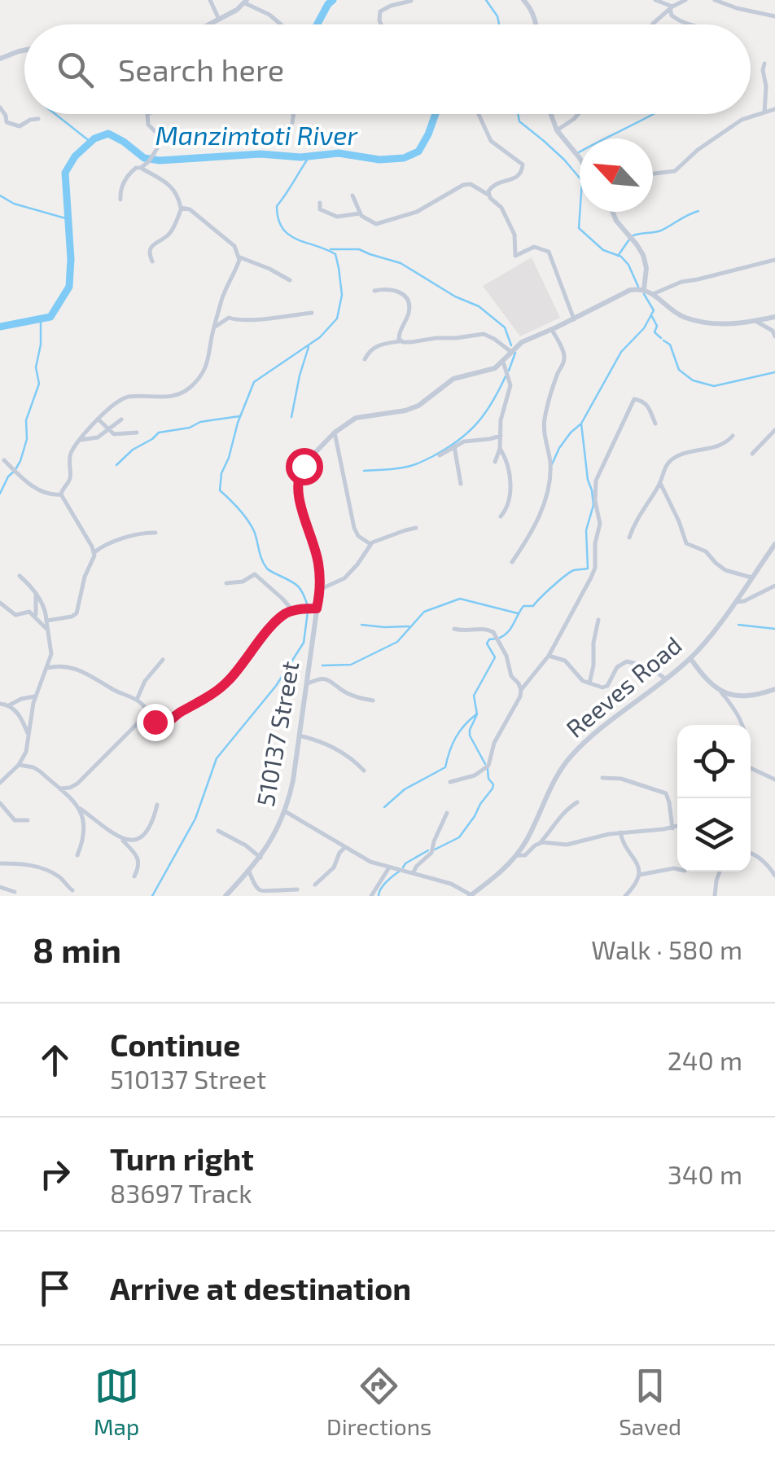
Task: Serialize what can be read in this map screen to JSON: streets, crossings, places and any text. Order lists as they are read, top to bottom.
{
  "streets": {
    "street": ["Reeves Road", "510137 Street"]
  },
  "water": ["Manzimtoti River"],
  "north": "top left",
  "page": {
    "search": "Search here",
    "heading": ["8 min", "Walk · 580 m"],
    "list": [
      ["Continue", "510137 Street", "240 m"],
      ["Turn right", "83697 Track", "340 m"],
      "Arrive at destination"
    ],
    "nav": ["Map", "Directions", "Saved"]
  }
}
